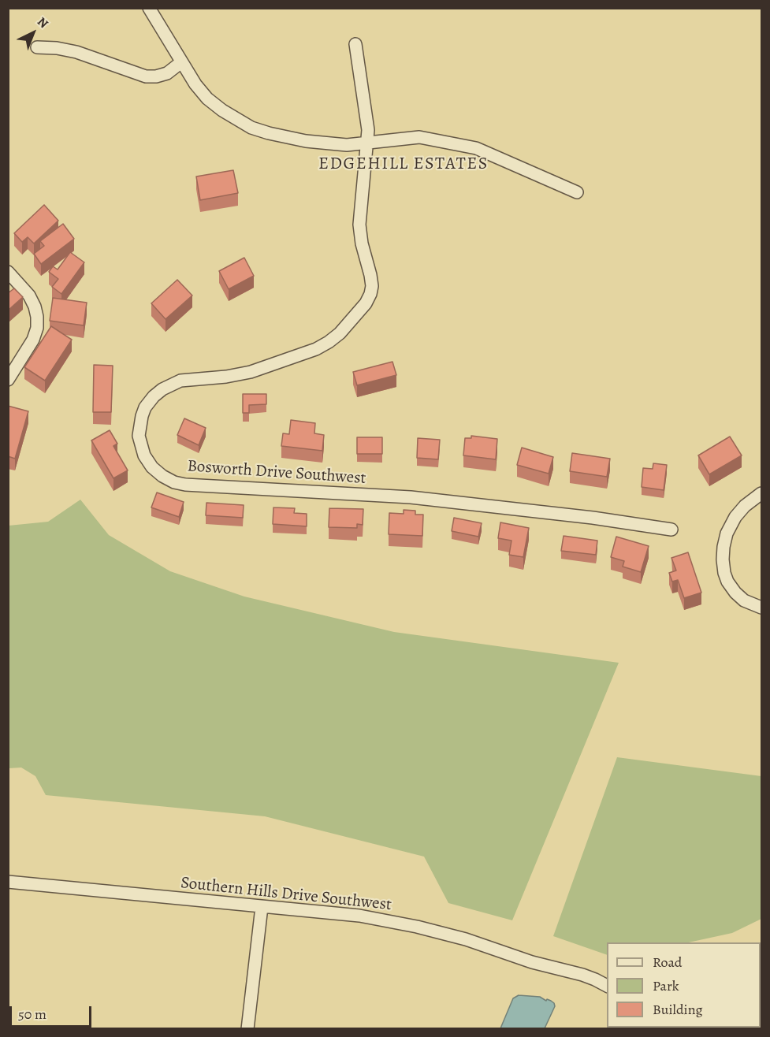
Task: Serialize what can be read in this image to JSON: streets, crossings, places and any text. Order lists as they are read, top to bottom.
{
  "streets": {
    "street": ["Bosworth Drive Southwest", "Southern Hills Drive Southwest"]
  },
  "districts": ["EDGEHILL ESTATES"],
  "legend": ["Road", "Park", "Building"],
  "scale_bar": "50 m",
  "north": "top right"
}
